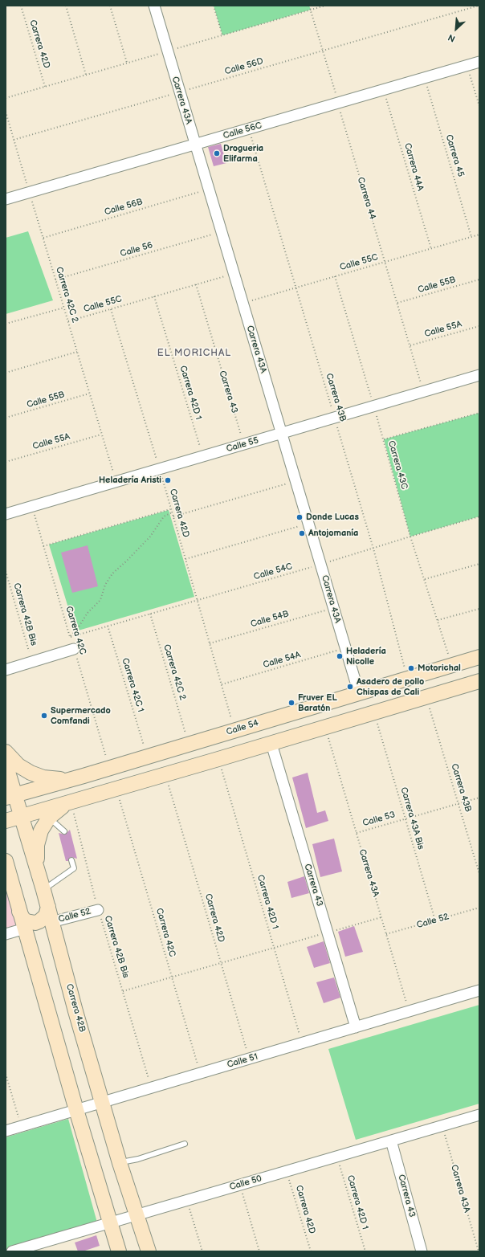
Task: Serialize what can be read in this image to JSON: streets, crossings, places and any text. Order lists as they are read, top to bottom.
{
  "streets": {
    "main road": ["Calle 54", "Carrera 42B"],
    "street": [
      "Carrera 43A",
      "Calle 56C",
      "Carrera 43",
      "Calle 55",
      "Calle 52",
      "Calle 51",
      "Calle 50"
    ],
    "path": [
      "Carrera 42D",
      "Calle 56D",
      "Carrera 45",
      "Carrera 44A",
      "Carrera 44",
      "Calle 56B",
      "Calle 56",
      "Calle 55C",
      "Calle 55B",
      "Carrera 42C 2",
      "Calle 55A",
      "Carrera 42D 1",
      "Carrera 43B",
      "Carrera 43C",
      "Calle 54C",
      "Carrera 42B Bis",
      "Calle 54B",
      "Carrera 42C",
      "Calle 54A",
      "Carrera 42C 1",
      "Carrera 43A Bis",
      "Calle 53"
    ]
  },
  "crossings": [
    ["Carrera 42D", "Calle 55C"],
    ["Carrera 42D", "Calle 55"],
    ["Carrera 42D", "Calle 54C"],
    ["Carrera 42D", "Calle 54B"],
    ["Carrera 42D", "Calle 54A"],
    ["Carrera 42D", "Calle 51"],
    ["Carrera 42D", "Calle 50"],
    ["Calle 56D", "Carrera 43A"],
    ["Calle 56D", "Carrera 44"],
    ["Calle 56D", "Carrera 42C 2"],
    ["Carrera 43A", "Calle 56C"],
    ["Carrera 43A", "Calle 56B"],
    ["Carrera 43A", "Calle 56"],
    ["Carrera 43A", "Calle 55C"],
    ["Carrera 43A", "Calle 55"],
    ["Carrera 43A", "Calle 54C"],
    ["Carrera 43A", "Calle 54B"],
    ["Carrera 43A", "Calle 54A"],
    ["Carrera 43A", "Calle 54"],
    ["Carrera 43A", "Calle 53"],
    ["Carrera 43A", "Calle 52"],
    ["Carrera 43A", "Calle 51"],
    ["Carrera 43A", "Calle 50"],
    ["Calle 56C", "Carrera 45"],
    ["Calle 56C", "Carrera 44A"],
    ["Calle 56C", "Carrera 44"],
    ["Calle 56C", "Carrera 42C 2"],
    ["Calle 56C", "Carrera 43B"],
    ["Carrera 45", "Calle 55C"],
    ["Carrera 44A", "Calle 55C"],
    ["Carrera 44", "Calle 55C"],
    ["Carrera 44", "Calle 55B"],
    ["Carrera 44", "Calle 55A"],
    ["Carrera 44", "Calle 55"],
    ["Calle 56B", "Carrera 42C 2"],
    ["Calle 56", "Carrera 42C 2"],
    ["Calle 55C", "Carrera 42C 2"],
    ["Calle 55C", "Carrera 43"],
    ["Calle 55C", "Carrera 42D 1"],
    ["Calle 55C", "Carrera 43B"],
    ["Calle 55C", "Carrera 43C"],
    ["Calle 55B", "Carrera 42C 2"],
    ["Carrera 42C 2", "Calle 55A"],
    ["Carrera 42C 2", "Calle 55"],
    ["Carrera 42C 2", "Calle 54C"],
    ["Carrera 43", "Calle 55"],
    ["Carrera 43", "Calle 51"],
    ["Carrera 43", "Calle 50"],
    ["Carrera 42D 1", "Calle 55"],
    ["Carrera 42D 1", "Calle 51"],
    ["Carrera 42D 1", "Calle 50"],
    ["Carrera 43B", "Calle 55"],
    ["Carrera 43B", "Calle 54C"],
    ["Carrera 43B", "Calle 53"],
    ["Calle 55", "Carrera 43C"],
    ["Calle 55", "Carrera 42C"],
    ["Carrera 43C", "Calle 54C"],
    ["Calle 54C", "Carrera 42C"],
    ["Calle 54C", "Carrera 42C 1"],
    ["Carrera 42B Bis", "Calle 52"],
    ["Carrera 42B Bis", "Calle 51"],
    ["Carrera 42C", "Calle 51"],
    ["Calle 54", "Carrera 42B"],
    ["Carrera 43A Bis", "Calle 53"],
    ["Carrera 43A Bis", "Calle 52"],
    ["Calle 52", "Carrera 42B"],
    ["Carrera 42B", "Calle 51"],
    ["Carrera 42B", "Calle 50"]
  ],
  "districts": ["EL MORICHAL"],
  "places": [
    "Drogueria Elifarma",
    "Heladería Aristi",
    "Donde Lucas",
    "Antojomanía",
    "Heladería Nicolle",
    "Motorichal",
    "Asadero de pollo Chispas de Cali",
    "Fruver EL Baratón",
    "Supermercado Comfandi"
  ],
  "north": "bottom left"
}
